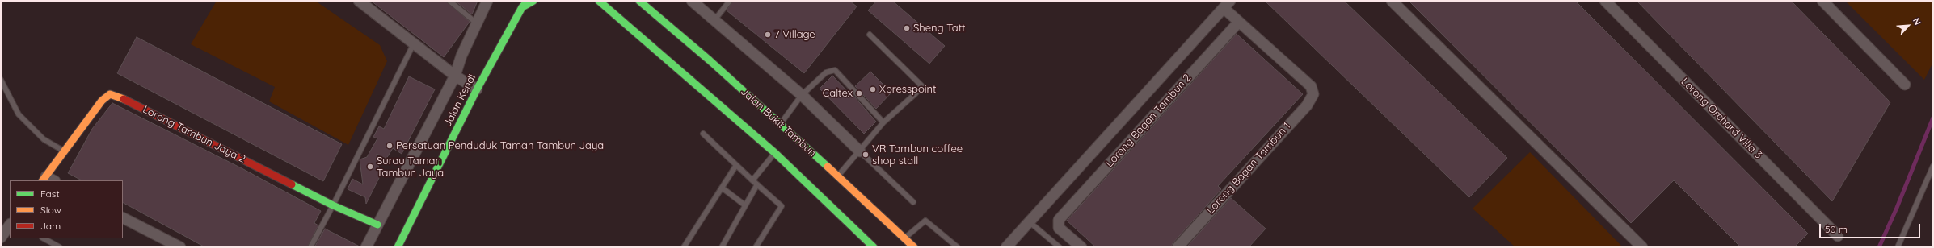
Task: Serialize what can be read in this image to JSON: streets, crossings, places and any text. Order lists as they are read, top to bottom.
{
  "streets": {
    "main road": ["Jalan Kendi", "Jalan Bukit Tambun", "Lorong Tambun Jaya 2"],
    "street": ["Lorong Orchard Villa 3", "Lorong Bagan Tambun 2", "Lorong Bagan Tambun 1"]
  },
  "crossings": [
    ["Lorong Bagan Tambun 2", "Lorong Bagan Tambun 1"]
  ],
  "places": [
    "Sheng Tatt",
    "7 Village",
    "Xpresspoint",
    "Caltex",
    "Persatuan Penduduk Taman Tambun Jaya",
    "VR Tambun coffee shop stall",
    "Surau Taman Tambun Jaya"
  ],
  "legend": ["Fast", "Slow", "Jam"],
  "scale_bar": "50 m",
  "north": "top right"
}
